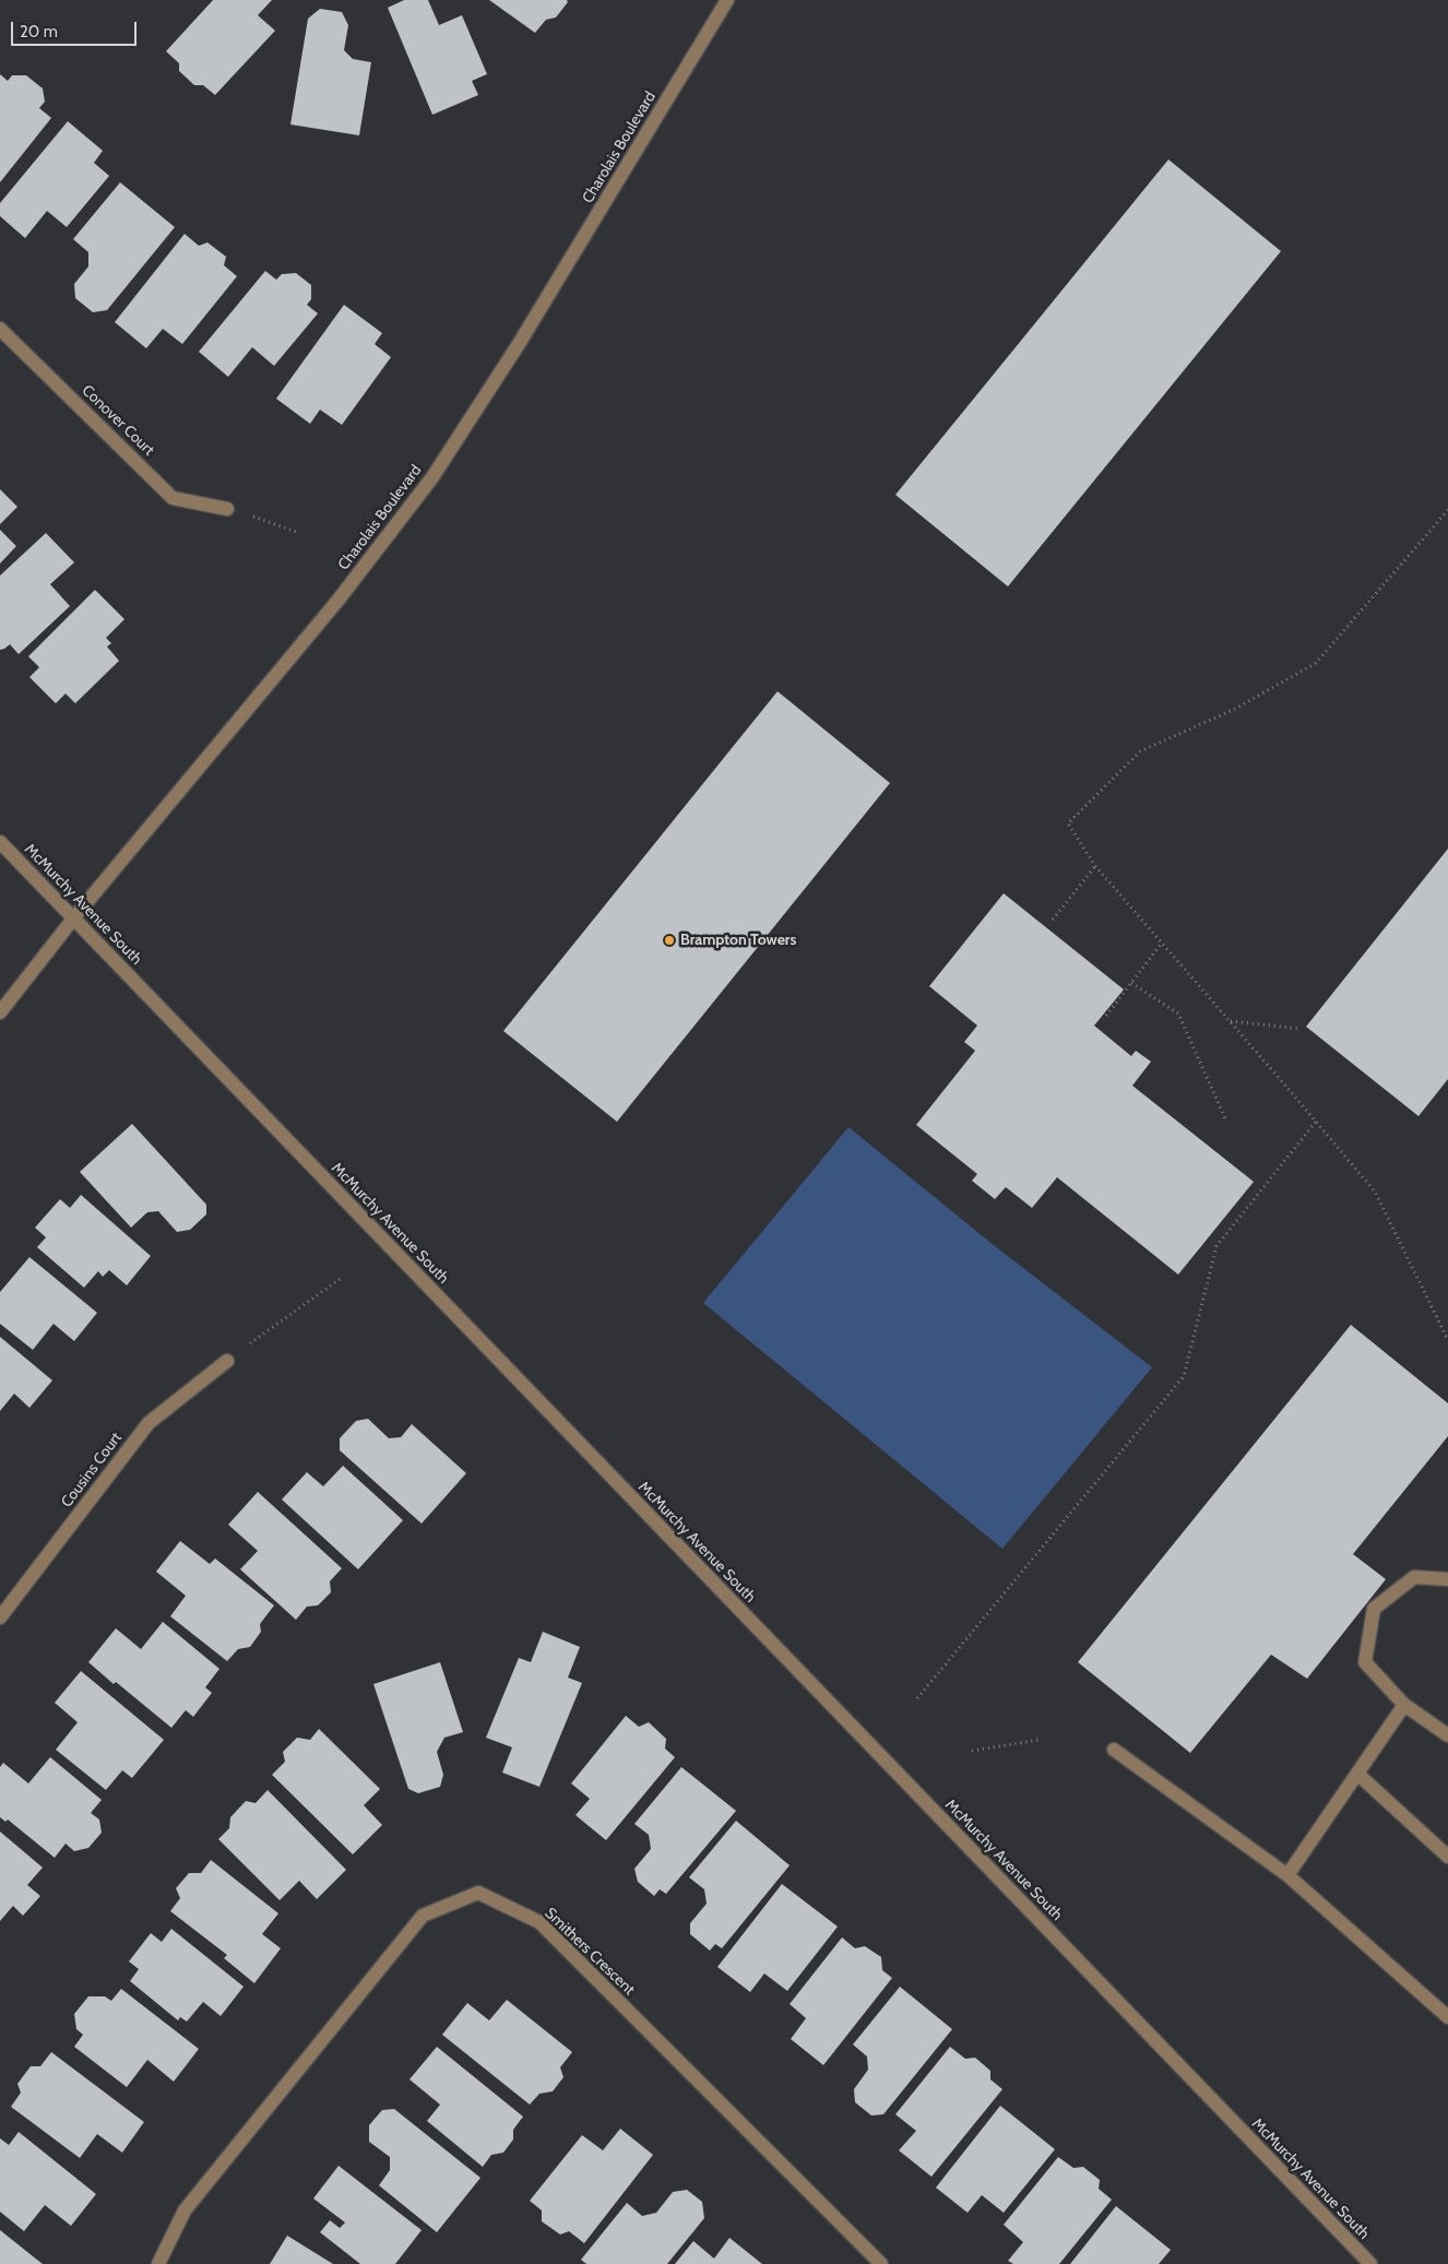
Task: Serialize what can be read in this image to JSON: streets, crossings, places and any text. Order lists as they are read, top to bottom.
{
  "streets": {
    "street": [
      "Charolais Boulevard",
      "Conover Court",
      "McMurchy Avenue South",
      "Cousins Court",
      "Smithers Crescent"
    ]
  },
  "crossings": [
    ["Charolais Boulevard", "McMurchy Avenue South"]
  ],
  "places": ["Brampton Towers"],
  "scale_bar": "20 m"
}
